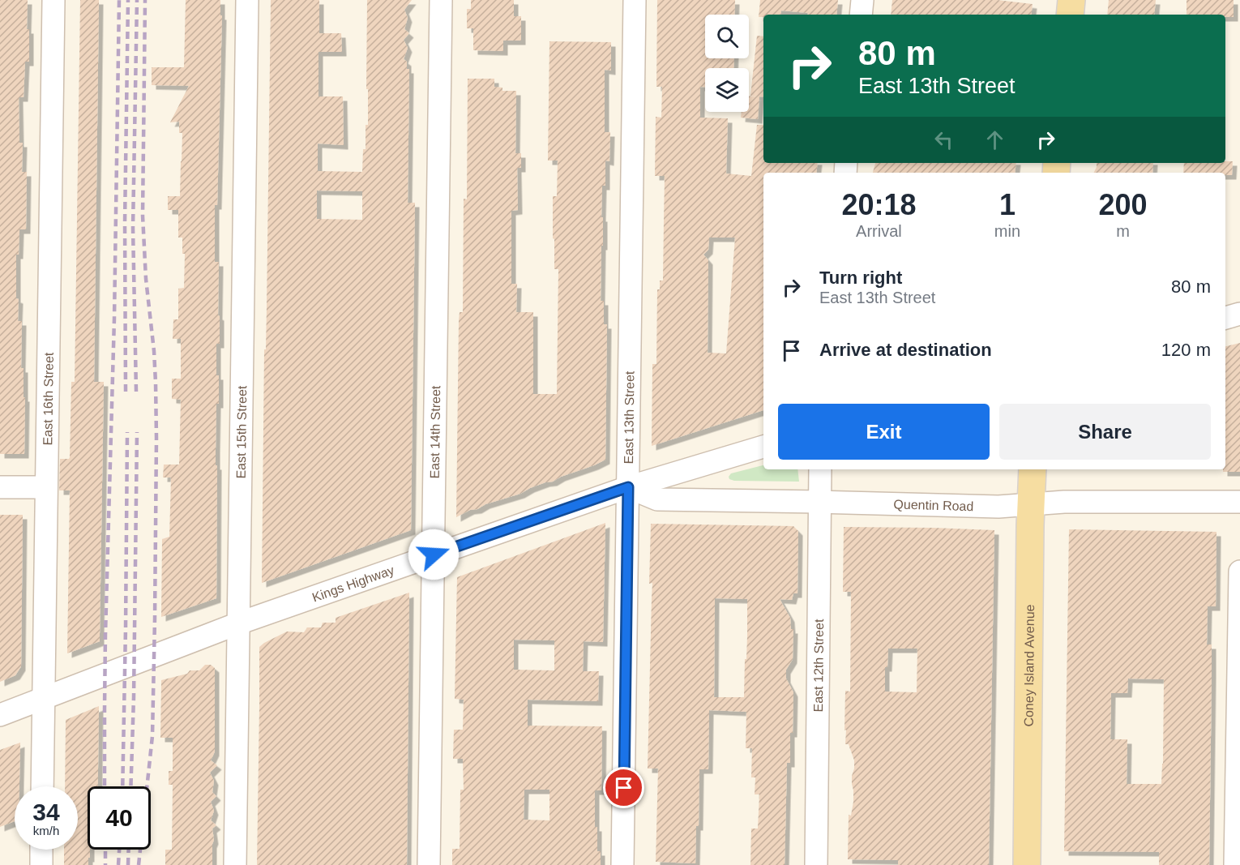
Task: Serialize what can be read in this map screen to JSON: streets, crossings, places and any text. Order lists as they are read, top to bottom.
{
  "streets": {
    "main road": ["Coney Island Avenue"],
    "street": [
      "East 16th Street",
      "East 13th Street",
      "East 15th Street",
      "East 14th Street",
      "Quentin Road",
      "Kings Highway",
      "East 12th Street"
    ]
  },
  "crossings": [
    ["East 16th Street", "Kings Highway"],
    ["East 13th Street", "Quentin Road"],
    ["East 13th Street", "Kings Highway"],
    ["East 15th Street", "Kings Highway"],
    ["East 14th Street", "Kings Highway"],
    ["Quentin Road", "Kings Highway"],
    ["Quentin Road", "East 12th Street"],
    ["Quentin Road", "Coney Island Avenue"]
  ],
  "page": {
    "turn": ["80 m", "East 13th Street"],
    "eta": [
      "20:18",
      "Arrival",
      "1",
      "min",
      "200",
      "m"
    ],
    "list": [
      {
        "name": "Turn right",
        "note": "East 13th Street",
        "value": "80 m"
      },
      {
        "name": "Arrive at destination",
        "value": "120 m"
      }
    ],
    "buttons": ["Exit", "Share"],
    "speed": "34 km/h",
    "limit": "40"
  }
}
